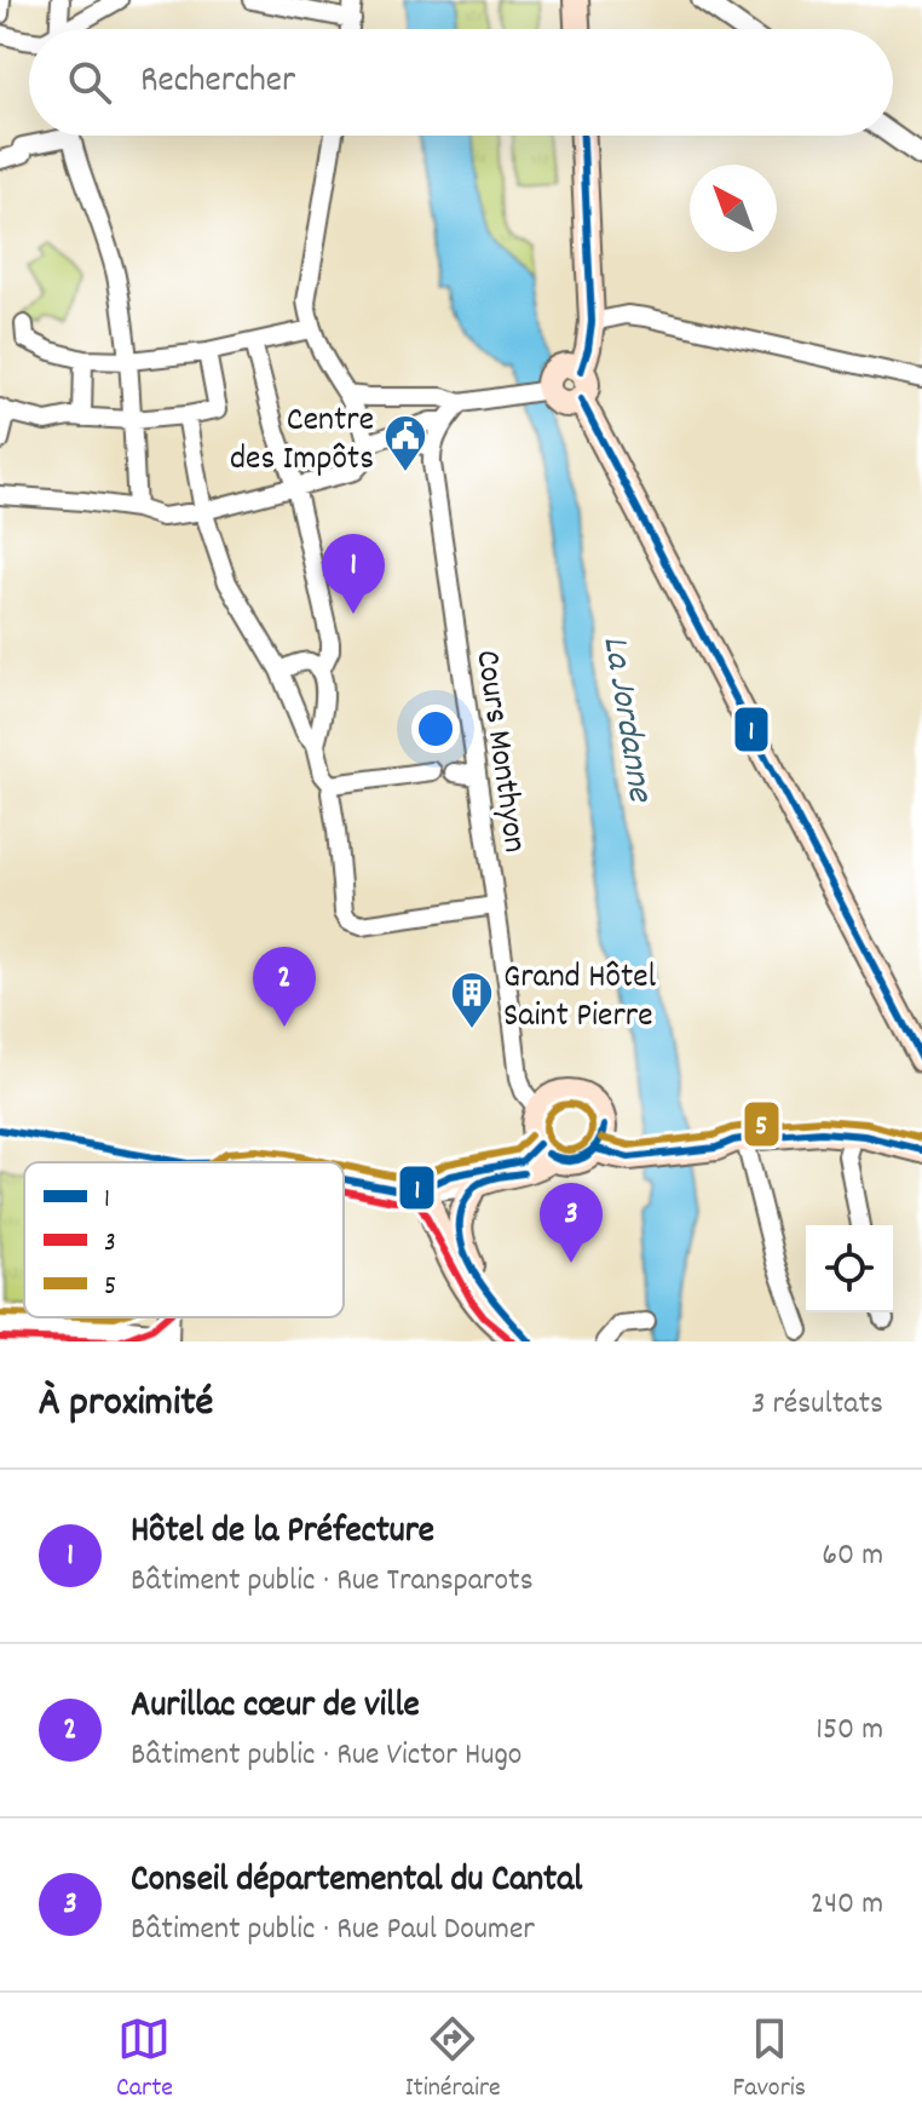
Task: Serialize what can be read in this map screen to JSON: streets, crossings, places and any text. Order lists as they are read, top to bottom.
{
  "streets": {
    "street": ["Cours Monthyon"]
  },
  "water": ["La Jordanne"],
  "places": {
    "public building": ["Centre des Impôts"],
    "building": ["Grand Hôtel Saint Pierre"]
  },
  "lines": ["transit line 1", "transit line 5", "transit line 3"],
  "legend": ["1", "3", "5"],
  "north": "top left",
  "page": {
    "search": "Rechercher",
    "pins": ["1", "2", "3"],
    "heading": ["À proximité", "3 résultats"],
    "list": [
      {
        "mark": "1",
        "name": "Hôtel de la Préfecture",
        "note": "Bâtiment public · Rue Transparots",
        "value": "60 m"
      },
      {
        "mark": "2",
        "name": "Aurillac cœur de ville",
        "note": "Bâtiment public · Rue Victor Hugo",
        "value": "150 m"
      },
      {
        "mark": "3",
        "name": "Conseil départemental du Cantal",
        "note": "Bâtiment public · Rue Paul Doumer",
        "value": "240 m"
      }
    ],
    "nav": ["Carte", "Itinéraire", "Favoris"]
  }
}
